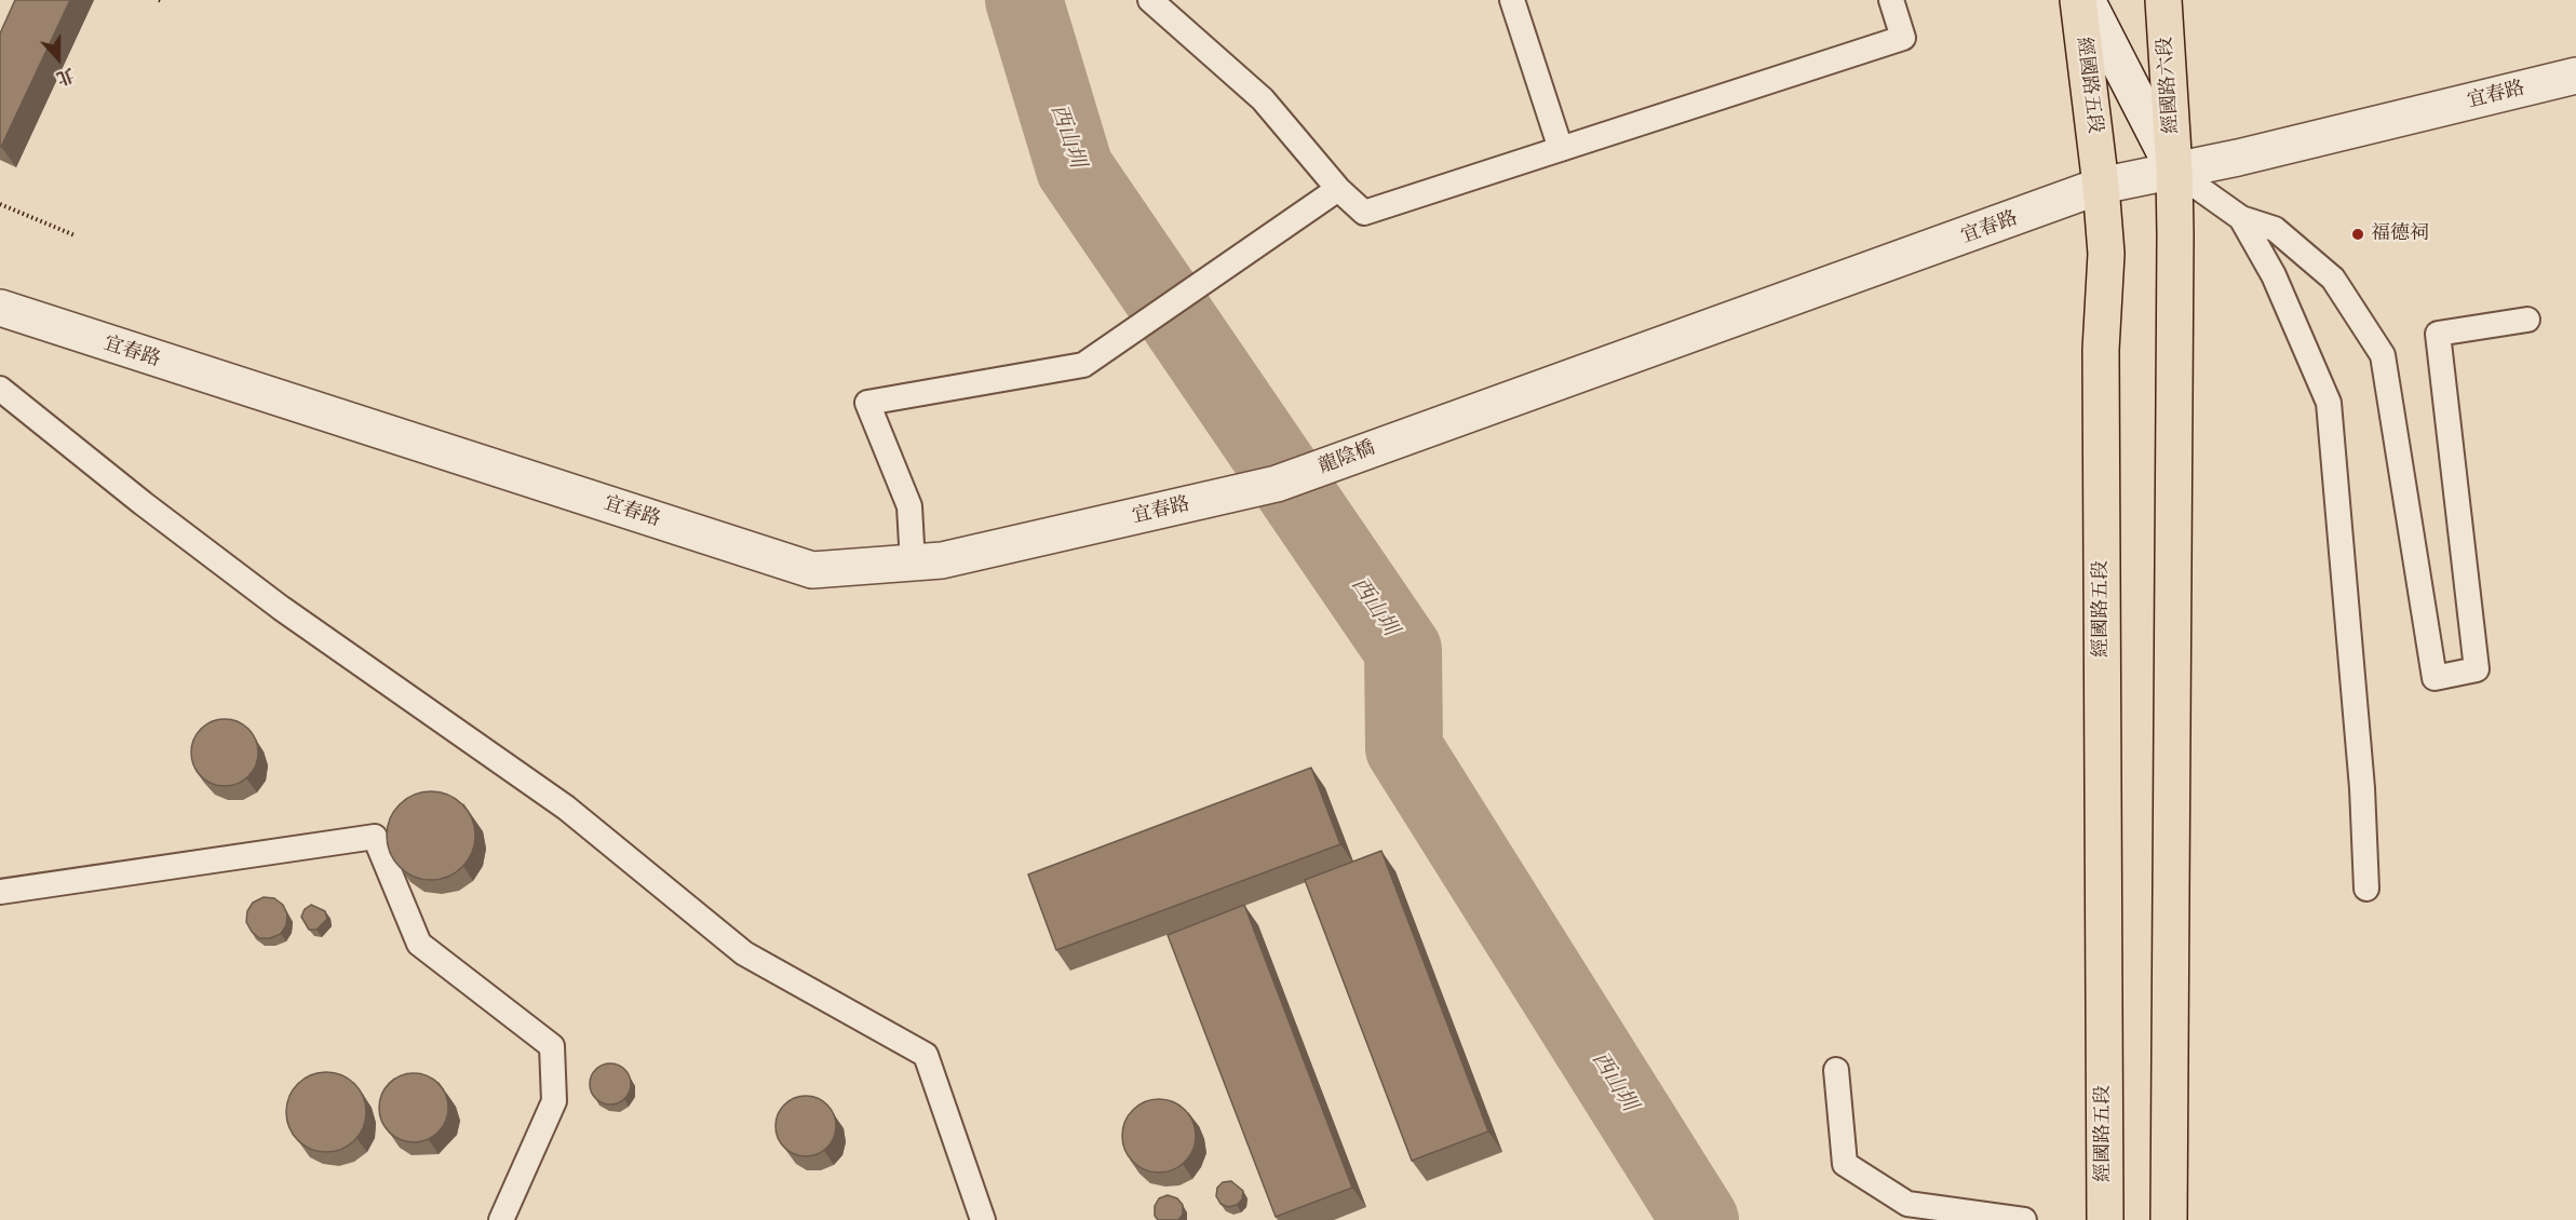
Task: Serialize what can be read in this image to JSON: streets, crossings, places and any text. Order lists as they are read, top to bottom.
{
  "streets": {
    "main road": ["經國路五段", "經國路六段"],
    "street": ["宜春路", "龍陰橋"]
  },
  "crossings": [
    ["經國路五段", "宜春路"],
    ["經國路六段", "宜春路"],
    ["宜春路", "龍陰橋"]
  ],
  "water": ["西山圳"],
  "places": ["福德祠"],
  "north": "bottom"
}
